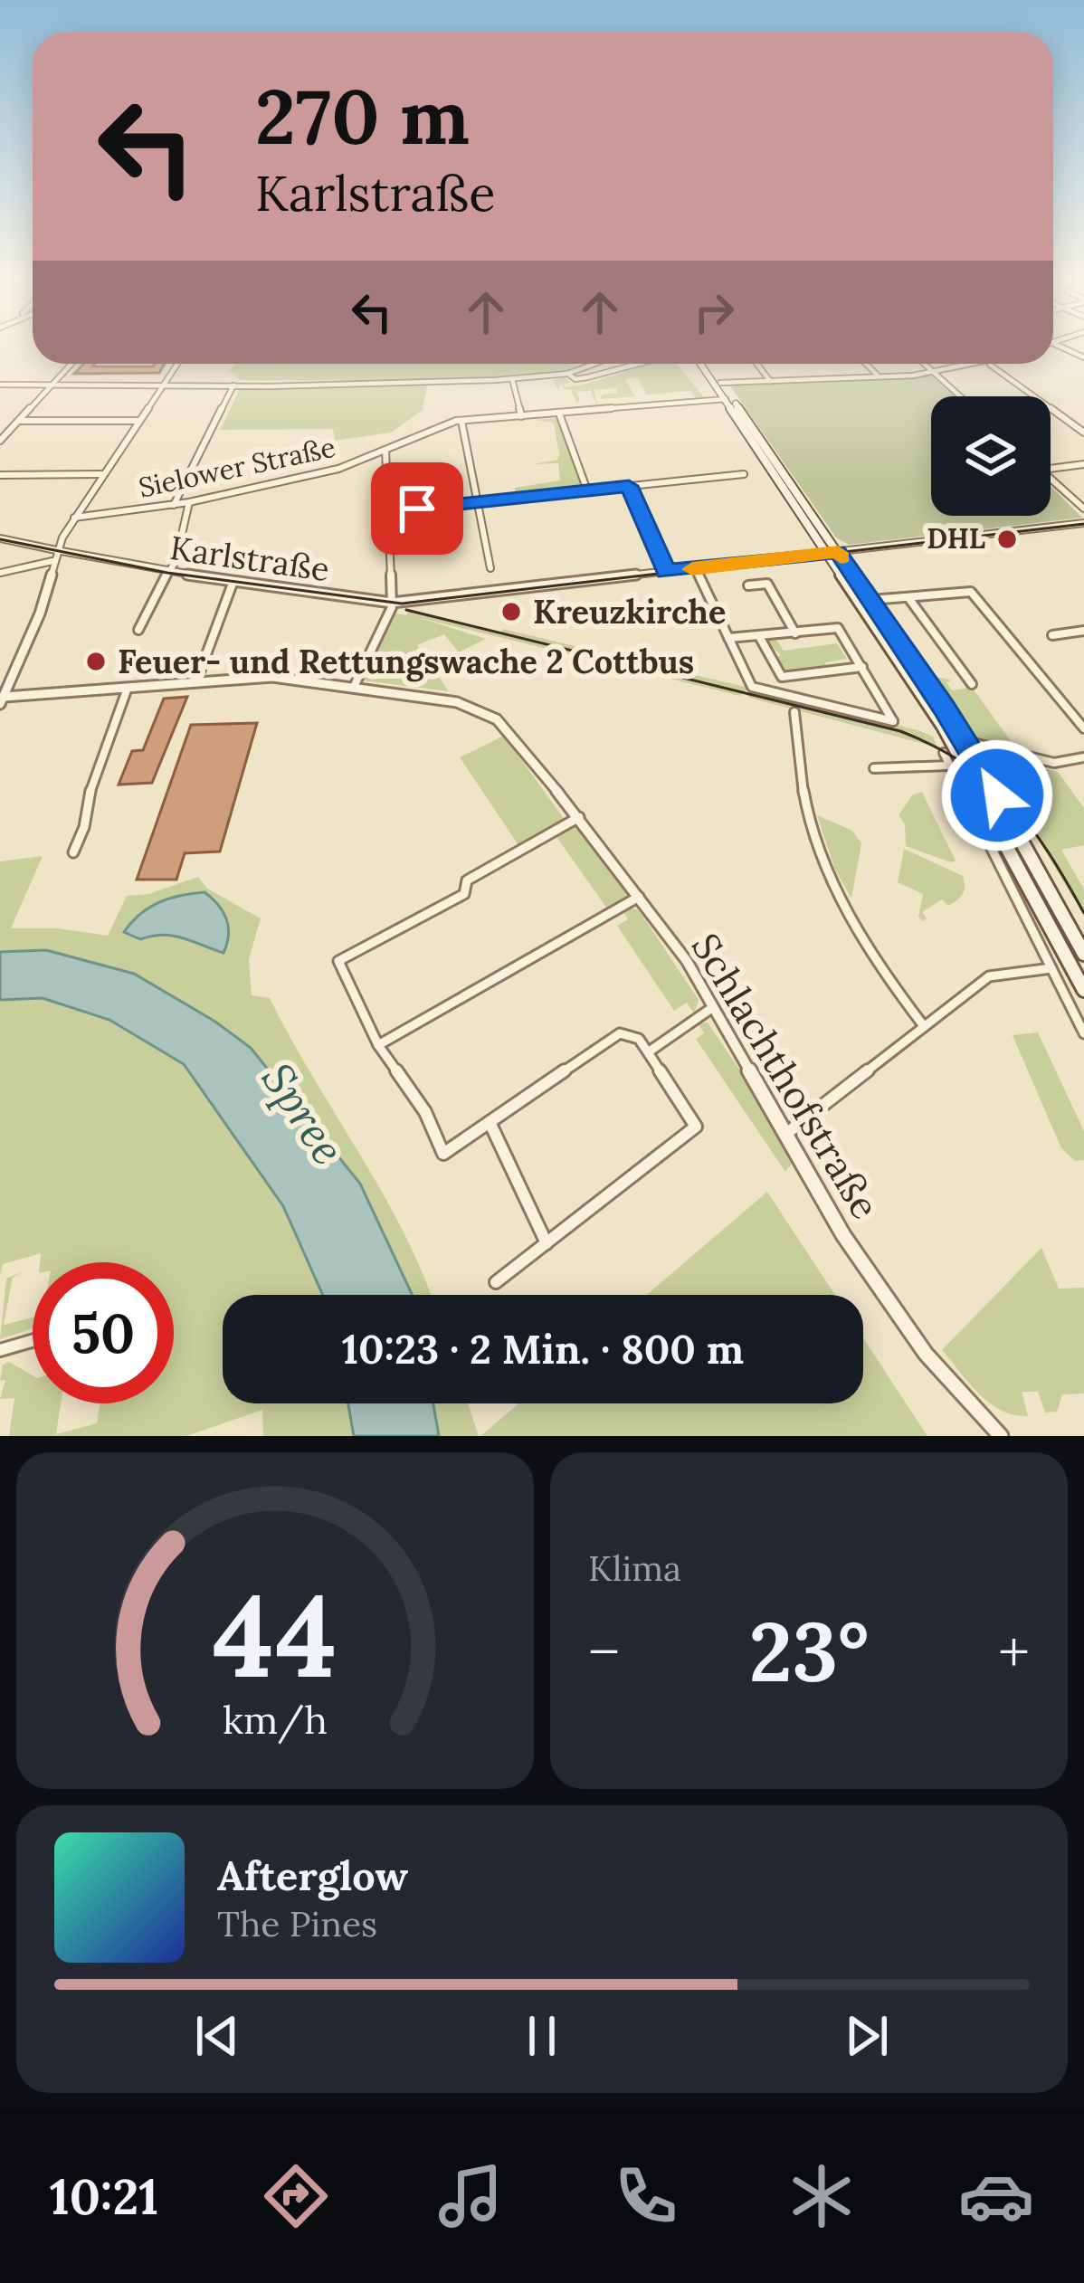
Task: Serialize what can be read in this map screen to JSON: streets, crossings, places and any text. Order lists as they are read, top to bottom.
{
  "streets": {
    "street": ["Sielower Straße", "Karlstraße", "Schlachthofstraße"]
  },
  "water": ["Spree"],
  "places": ["DHL", "Kreuzkirche", "Feuer- und Rettungswache 2 Cottbus"],
  "page": {
    "turn": ["270 m", "Karlstraße"],
    "limit": "50",
    "trip": "10:23 · 2 Min. · 800 m",
    "tile": "Klima",
    "heat": ["−", "23°", "+"],
    "song": ["Afterglow", "The Pines"],
    "tabs": "10:21",
    "gauge": ["44", "km/h"]
  }
}
